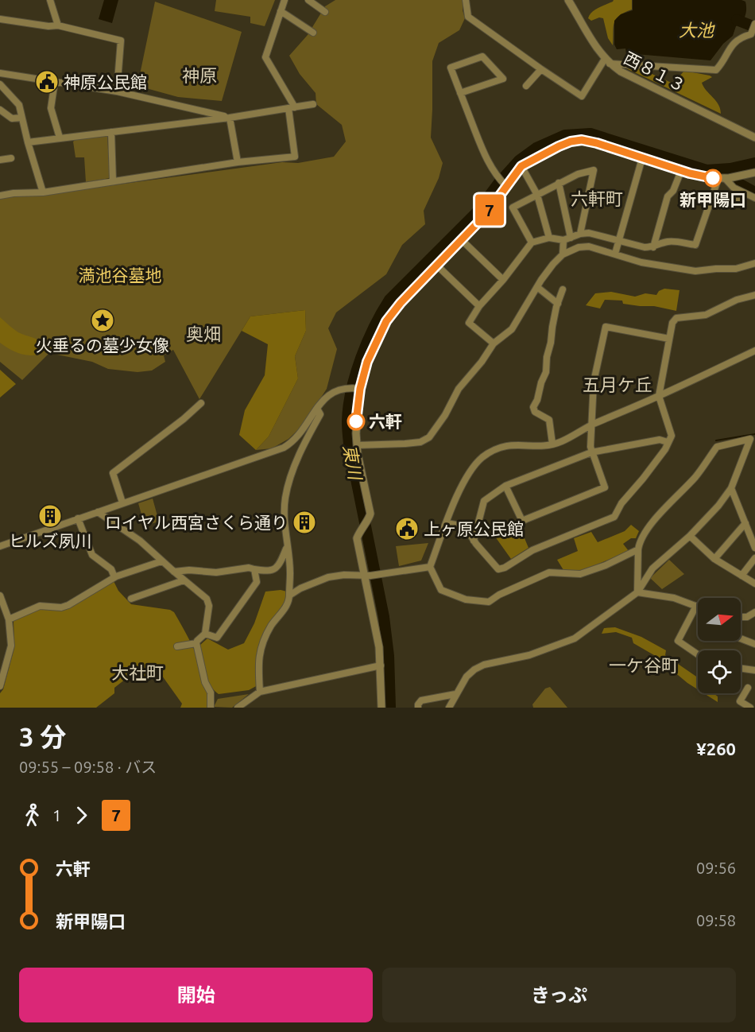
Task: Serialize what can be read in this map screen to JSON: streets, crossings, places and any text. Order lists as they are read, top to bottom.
{
  "streets": {
    "street": ["西８１３"]
  },
  "districts": [
    "神原",
    "六軒町",
    "奥畑",
    "五月ケ丘",
    "一ケ谷町",
    "大社町"
  ],
  "water": ["大池", "東川"],
  "parks": ["満池谷墓地"],
  "places": {
    "public building": ["神原公民館", "上ヶ原公民館"],
    "other": ["新甲陽口", "六軒"],
    "place": ["火垂るの墓少女像"],
    "building": ["ヒルズ夙川", "ロイヤル西宮さくら通り"]
  },
  "lines": ["bus line 7"],
  "north": "right",
  "page": {
    "on_map": "7",
    "heading": ["3 分", "09:55 – 09:58 · バス", "¥260"],
    "legs": ["1", "7"],
    "list": [
      {
        "name": "六軒",
        "value": "09:56"
      },
      {
        "name": "新甲陽口",
        "value": "09:58"
      }
    ],
    "buttons": ["開始", "きっぷ"]
  }
}
